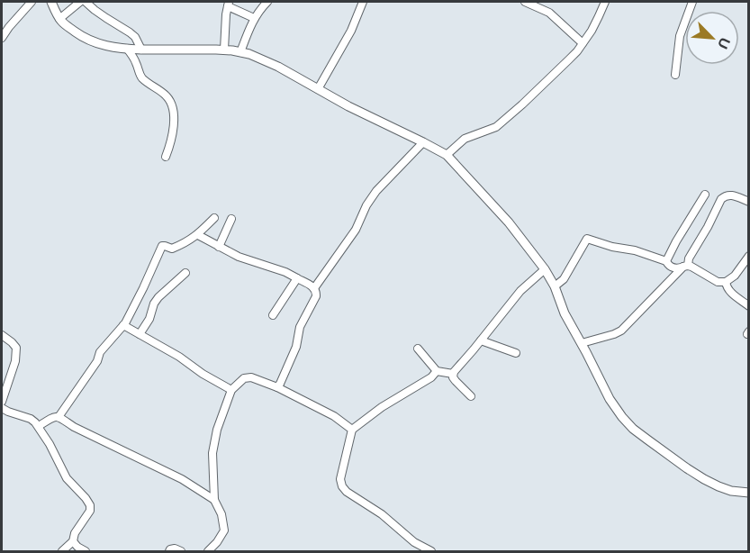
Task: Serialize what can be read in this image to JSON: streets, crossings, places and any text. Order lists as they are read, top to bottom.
{
  "north": "bottom right"
}
